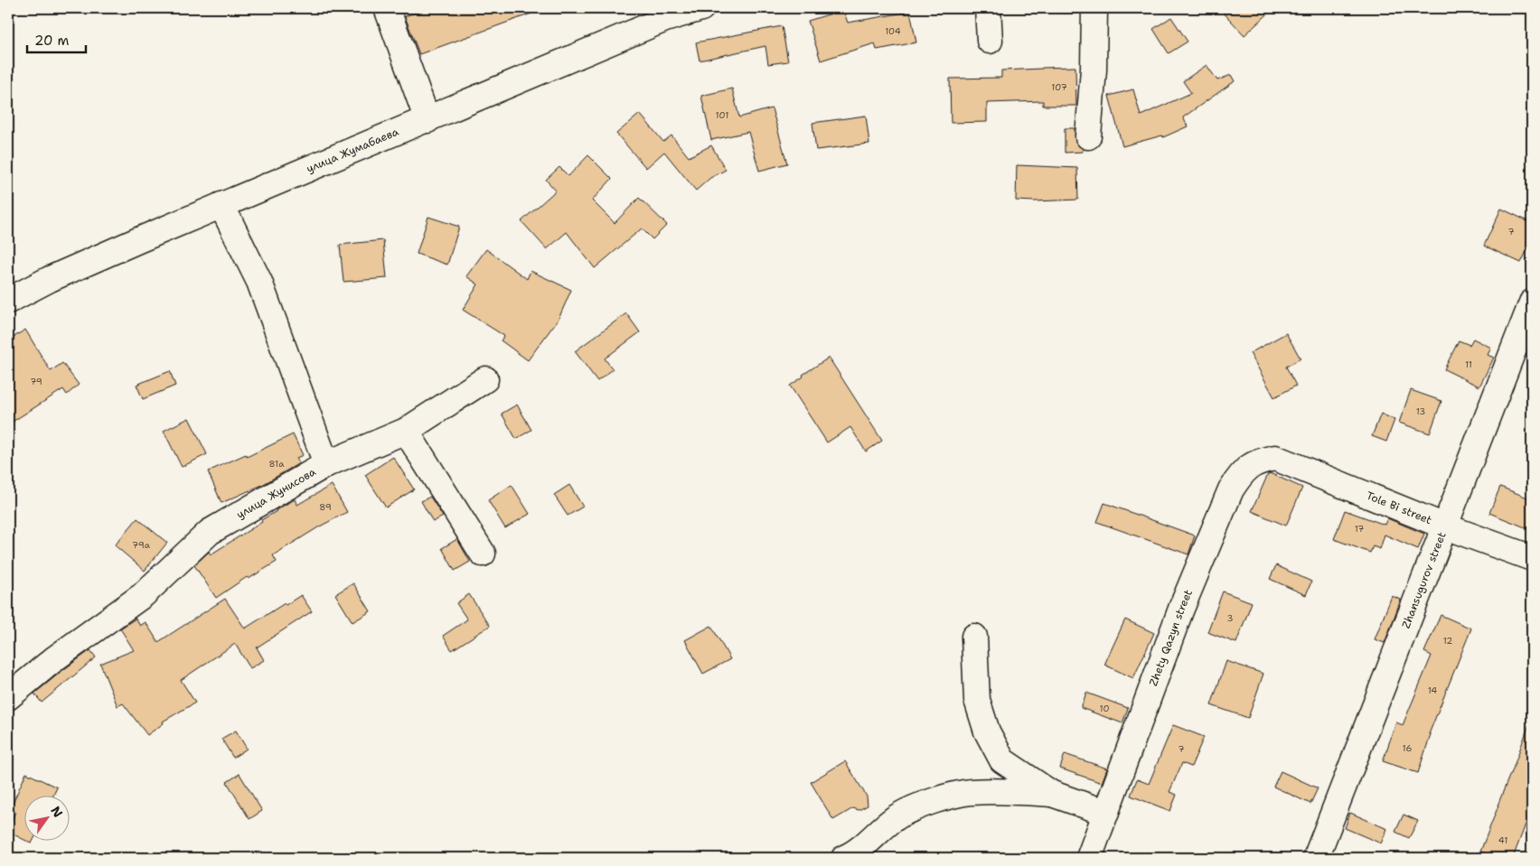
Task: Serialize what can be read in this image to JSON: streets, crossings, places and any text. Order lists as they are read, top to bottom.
{
  "streets": {
    "street": [
      "улица Жумабаева",
      "улица Жунисова",
      "Tole Bi street",
      "Zhansugurov street",
      "Zhety Qazyn street"
    ]
  },
  "crossings": [
    ["улица Жумабаева", "улица Жунисова"],
    ["Tole Bi street", "Zhansugurov street"],
    ["Tole Bi street", "Zhety Qazyn street"]
  ],
  "house_numbers": [
    "104",
    "107",
    "101",
    "7",
    "11",
    "79",
    "13",
    "81а",
    "89",
    "17",
    "79а",
    "3",
    "12",
    "14",
    "10",
    "16",
    "7",
    "41"
  ],
  "scale_bar": "20 m",
  "north": "top right"
}
